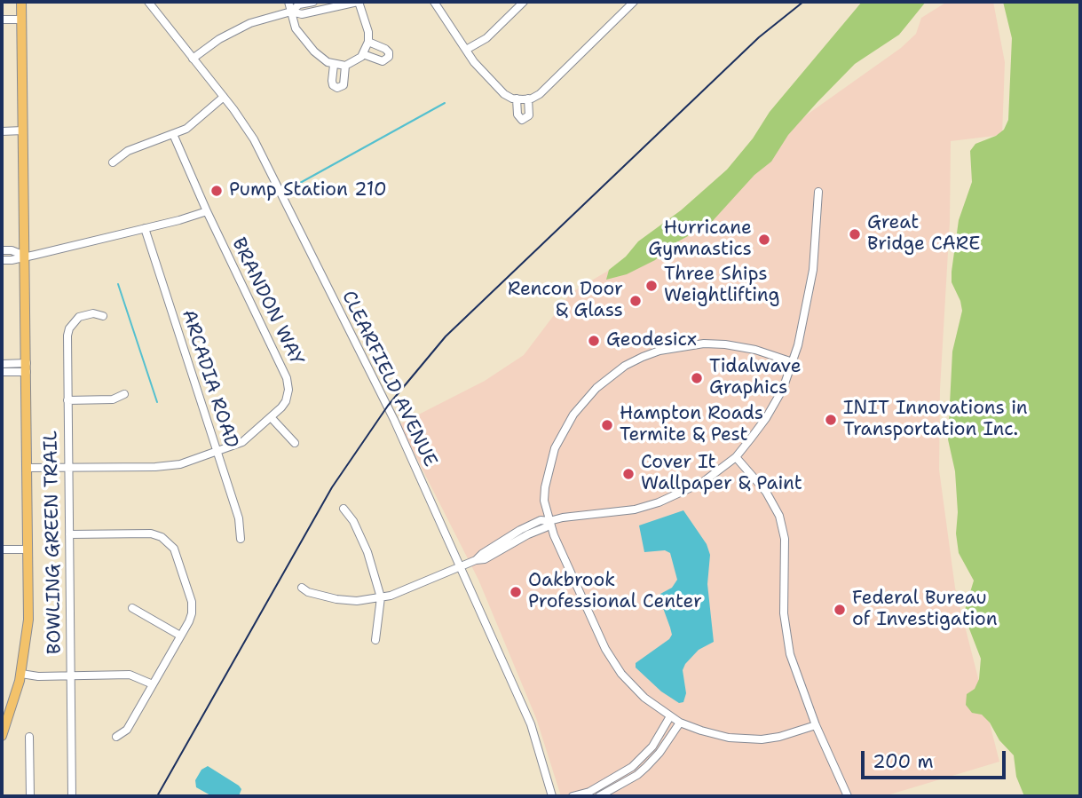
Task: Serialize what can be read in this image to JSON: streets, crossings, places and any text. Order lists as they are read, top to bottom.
{
  "streets": {
    "street": [
      "BRANDON WAY",
      "ARCADIA ROAD",
      "CLEARFIELD AVENUE",
      "BOWLING GREEN TRAIL"
    ]
  },
  "crossings": [
    ["BRANDON WAY", "ARCADIA ROAD"],
    ["BRANDON WAY", "BOWLING GREEN TRAIL"]
  ],
  "places": [
    "Pump Station 210",
    "Great Bridge CARE",
    "Hurricane Gymnastics",
    "Three Ships Weightlifting",
    "Rencon Door & Glass",
    "Geodesicx",
    "Tidalwave Graphics",
    "INIT Innovations in Transportation Inc.",
    "Hampton Roads Termite & Pest",
    "Cover It Wallpaper & Paint",
    "Oakbrook Professional Center",
    "Federal Bureau of Investigation"
  ],
  "scale_bar": "200 m"
}
